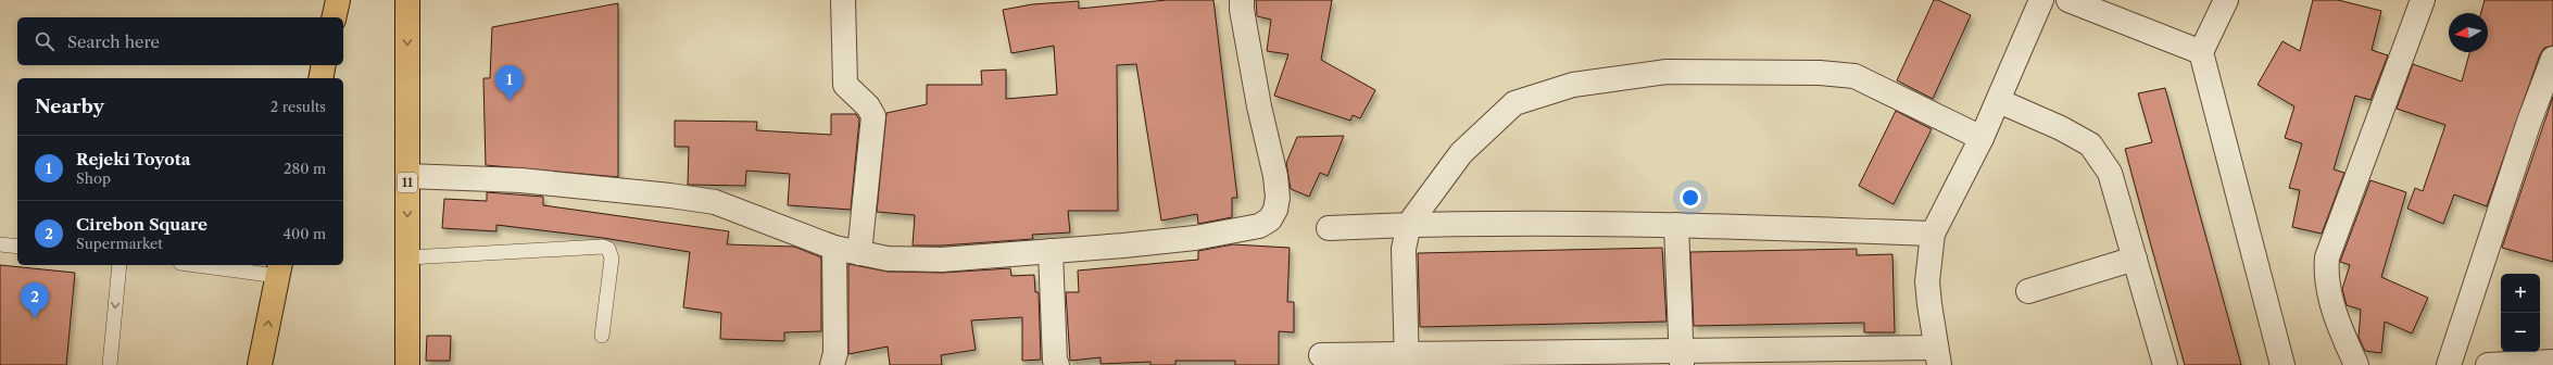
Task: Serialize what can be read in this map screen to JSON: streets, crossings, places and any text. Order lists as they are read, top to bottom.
{
  "streets": {
    "highway": ["11"]
  },
  "north": "left",
  "page": {
    "search": "Search here",
    "pins": ["1", "2"],
    "heading": ["Nearby", "2 results"],
    "list": [
      {
        "mark": "1",
        "name": "Rejeki Toyota",
        "note": "Shop",
        "value": "280 m"
      },
      {
        "mark": "2",
        "name": "Cirebon Square",
        "note": "Supermarket",
        "value": "400 m"
      }
    ],
    "map_buttons": ["+", "−"]
  }
}
